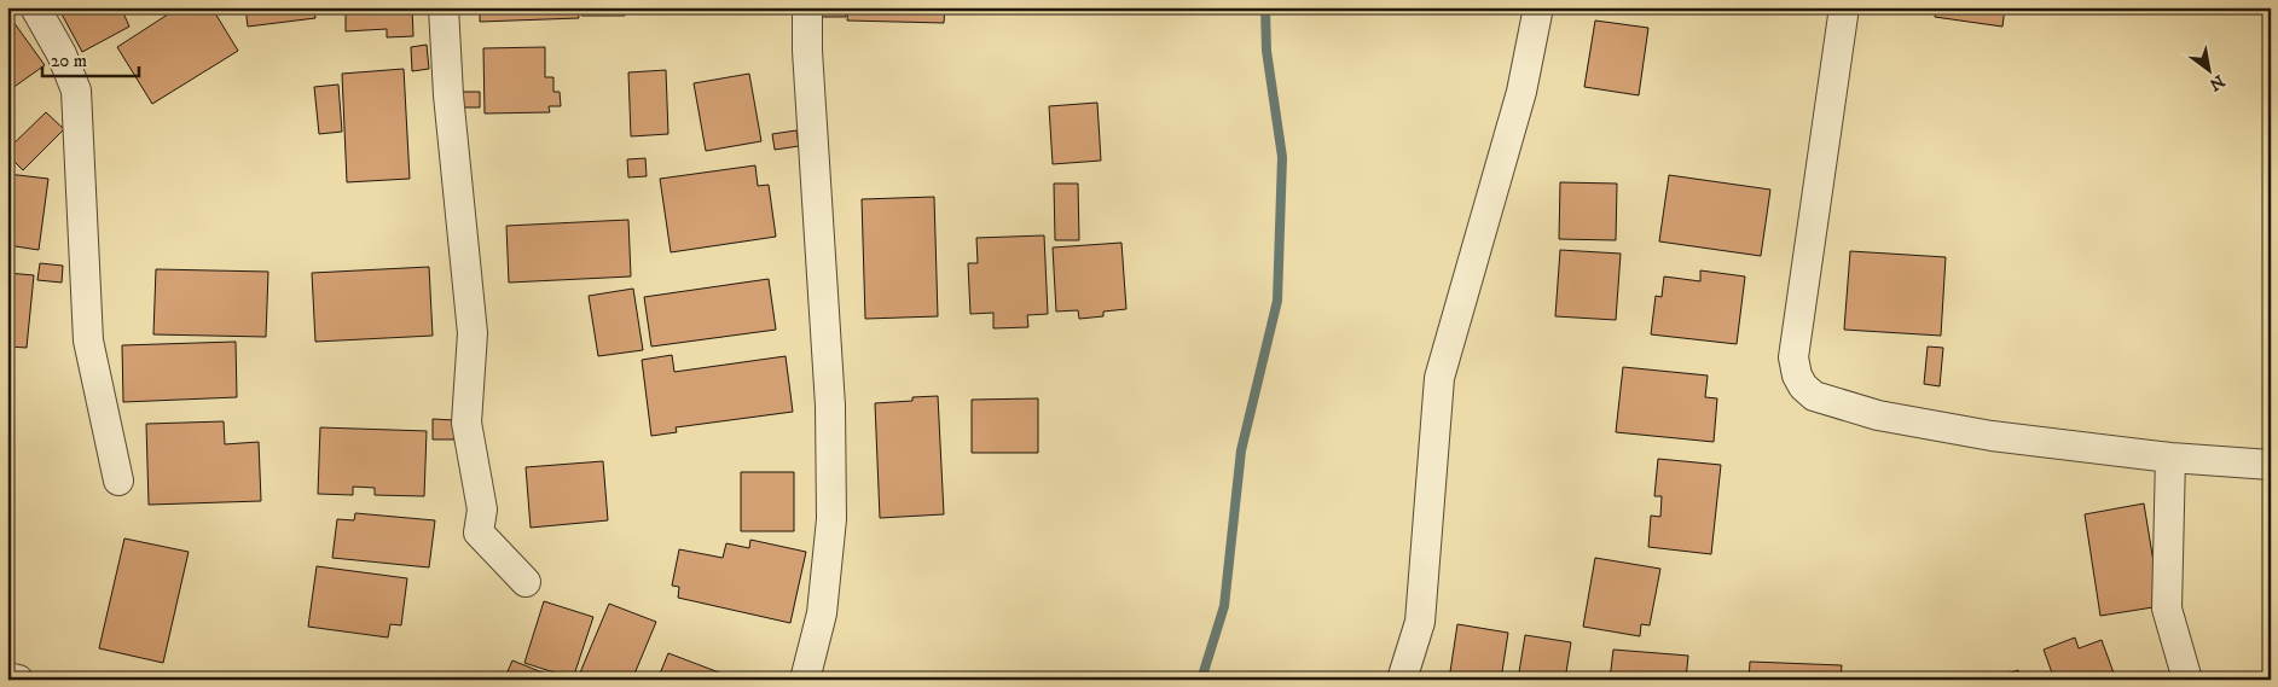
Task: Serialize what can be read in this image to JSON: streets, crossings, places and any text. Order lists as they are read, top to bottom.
{
  "scale_bar": "20 m",
  "north": "bottom right"
}
